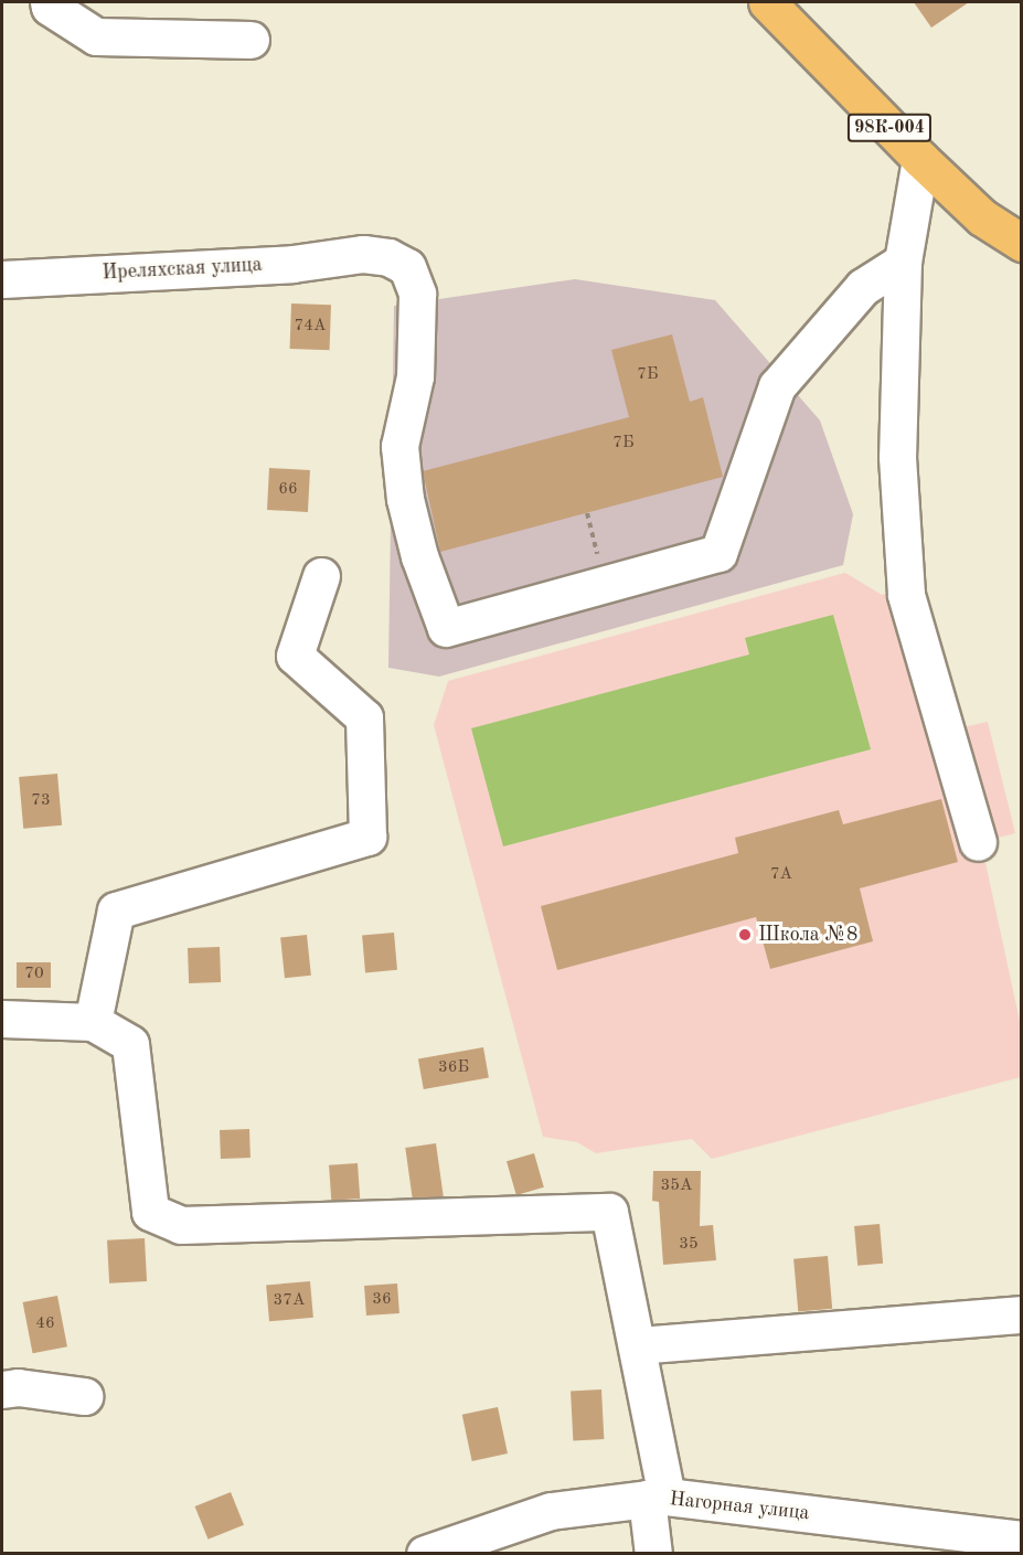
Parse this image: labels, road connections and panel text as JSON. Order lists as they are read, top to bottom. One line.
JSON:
{"streets":{"main road":["98К-004"],"street":["Иреляхская улица","Нагорная улица"]},"places":["Школа №8"],"house_numbers":["74А","7Б","7Б","66","73","7А","70","36Б","35А","35","36","37А","46"]}
